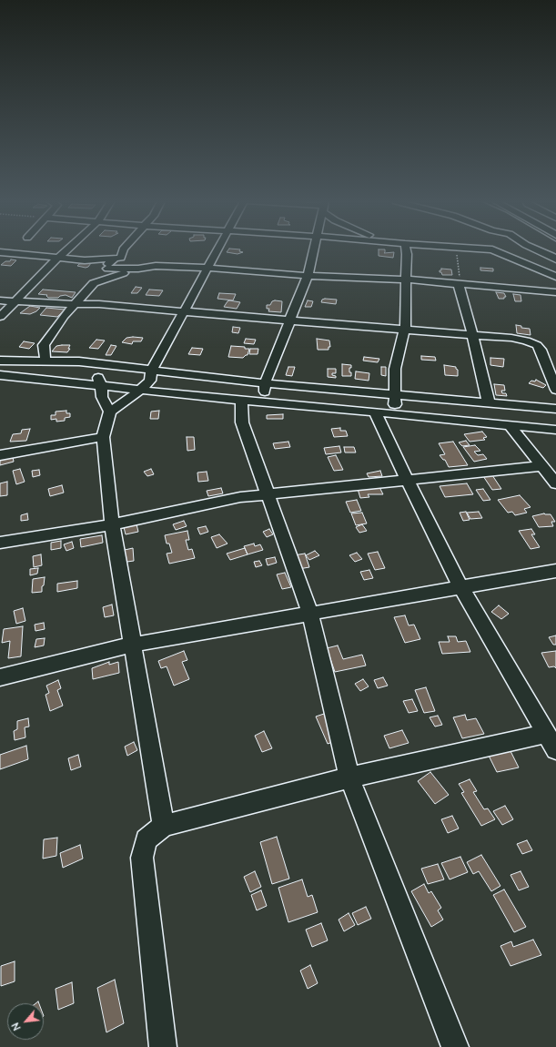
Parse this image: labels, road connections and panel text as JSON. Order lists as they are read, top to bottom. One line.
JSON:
{"north":"bottom left"}
